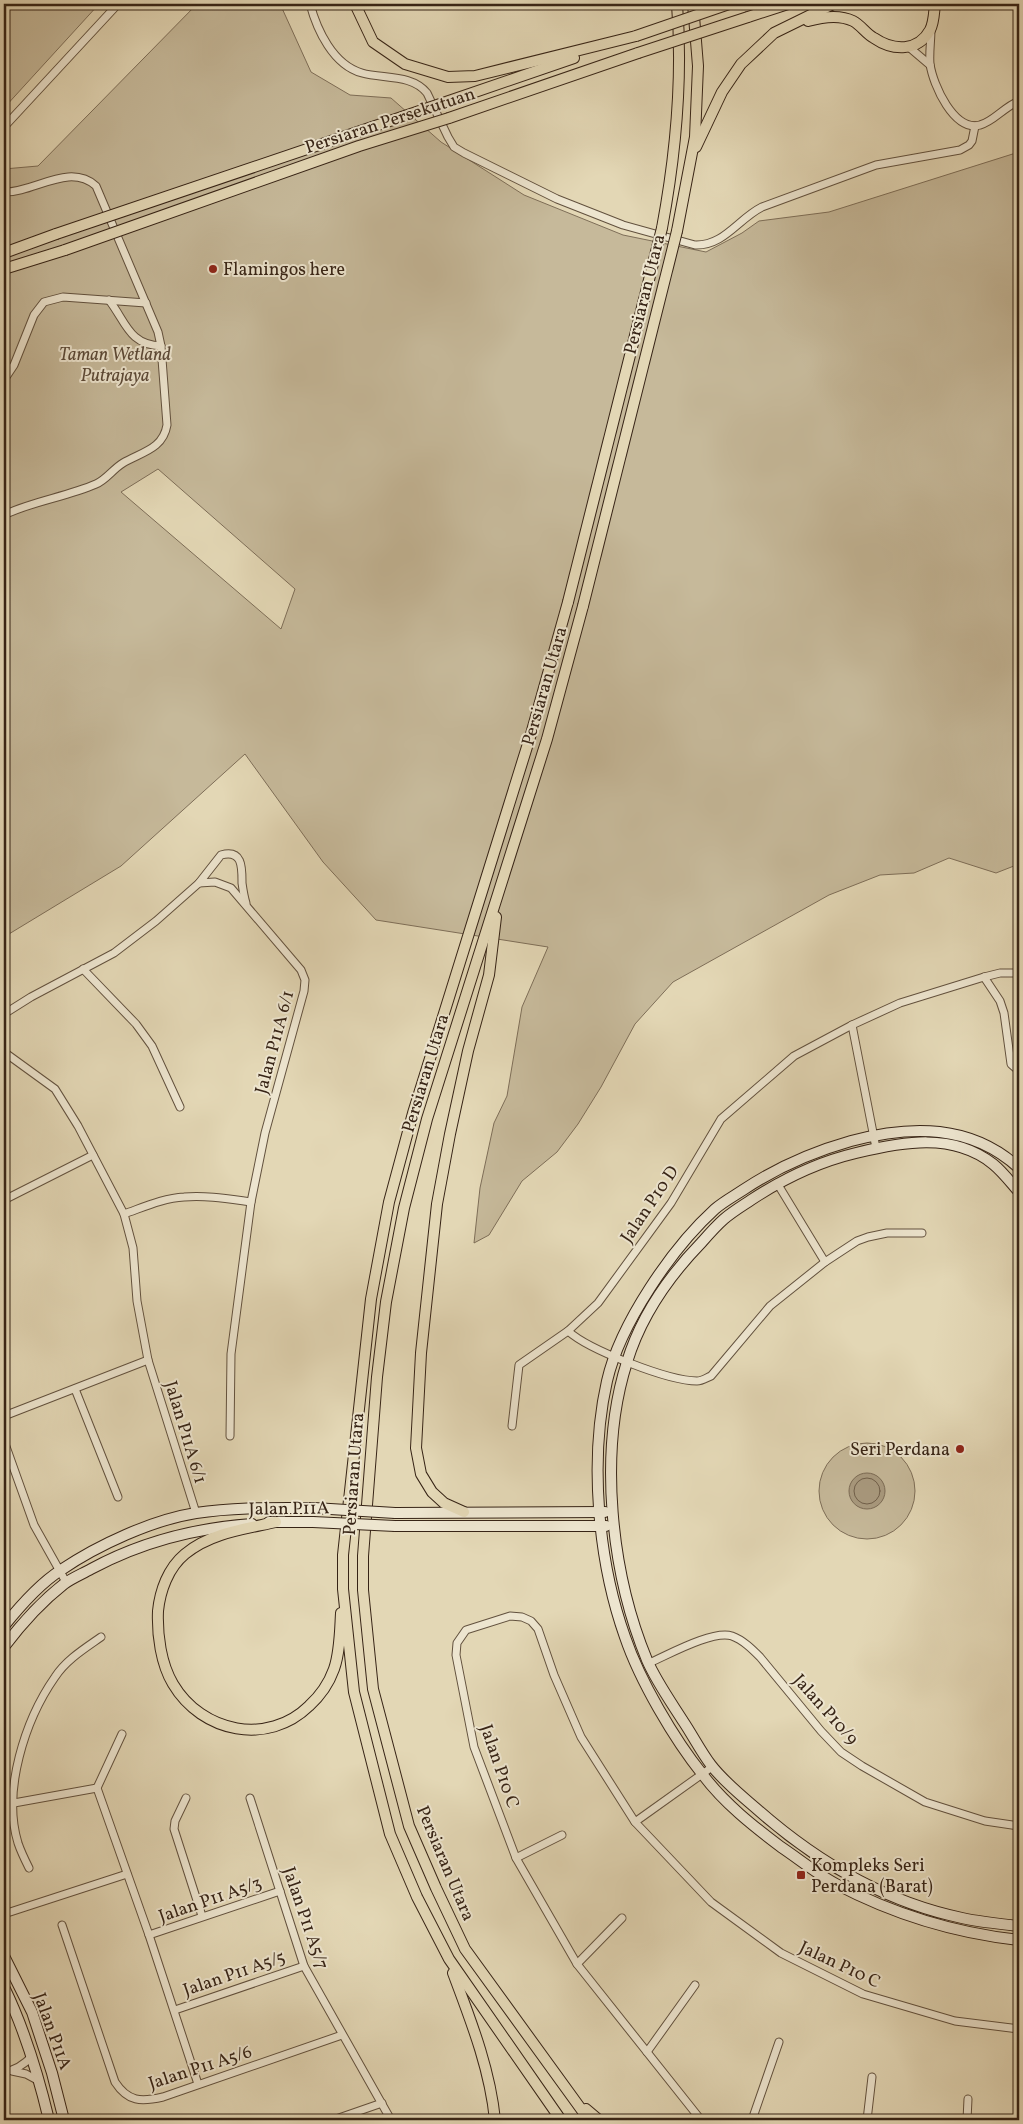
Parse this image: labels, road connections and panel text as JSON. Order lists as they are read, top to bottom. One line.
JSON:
{"streets":{"main road":["Persiaran Persekutuan","Persiaran Utara"],"street":["Jalan P11A 6/1","Jalan P10 D","Jalan P11A","Jalan P10/9","Jalan P10 C","Jalan P11 A5/3","Jalan P11 A5/7","Jalan P11 A5/5","Jalan P11 A5/6"]},"crossings":[["Jalan P11A 6/1","Jalan P11A"],["Jalan P11 A5/3","Jalan P11 A5/7"],["Jalan P11 A5/7","Jalan P11 A5/5"],["Jalan P11 A5/7","Jalan P11 A5/6"]],"parks":["Taman Wetland Putrajaya"],"places":{"other":["Flamingos here","Seri Perdana"],"transit":["Kompleks Seri Perdana (Barat)"]}}
